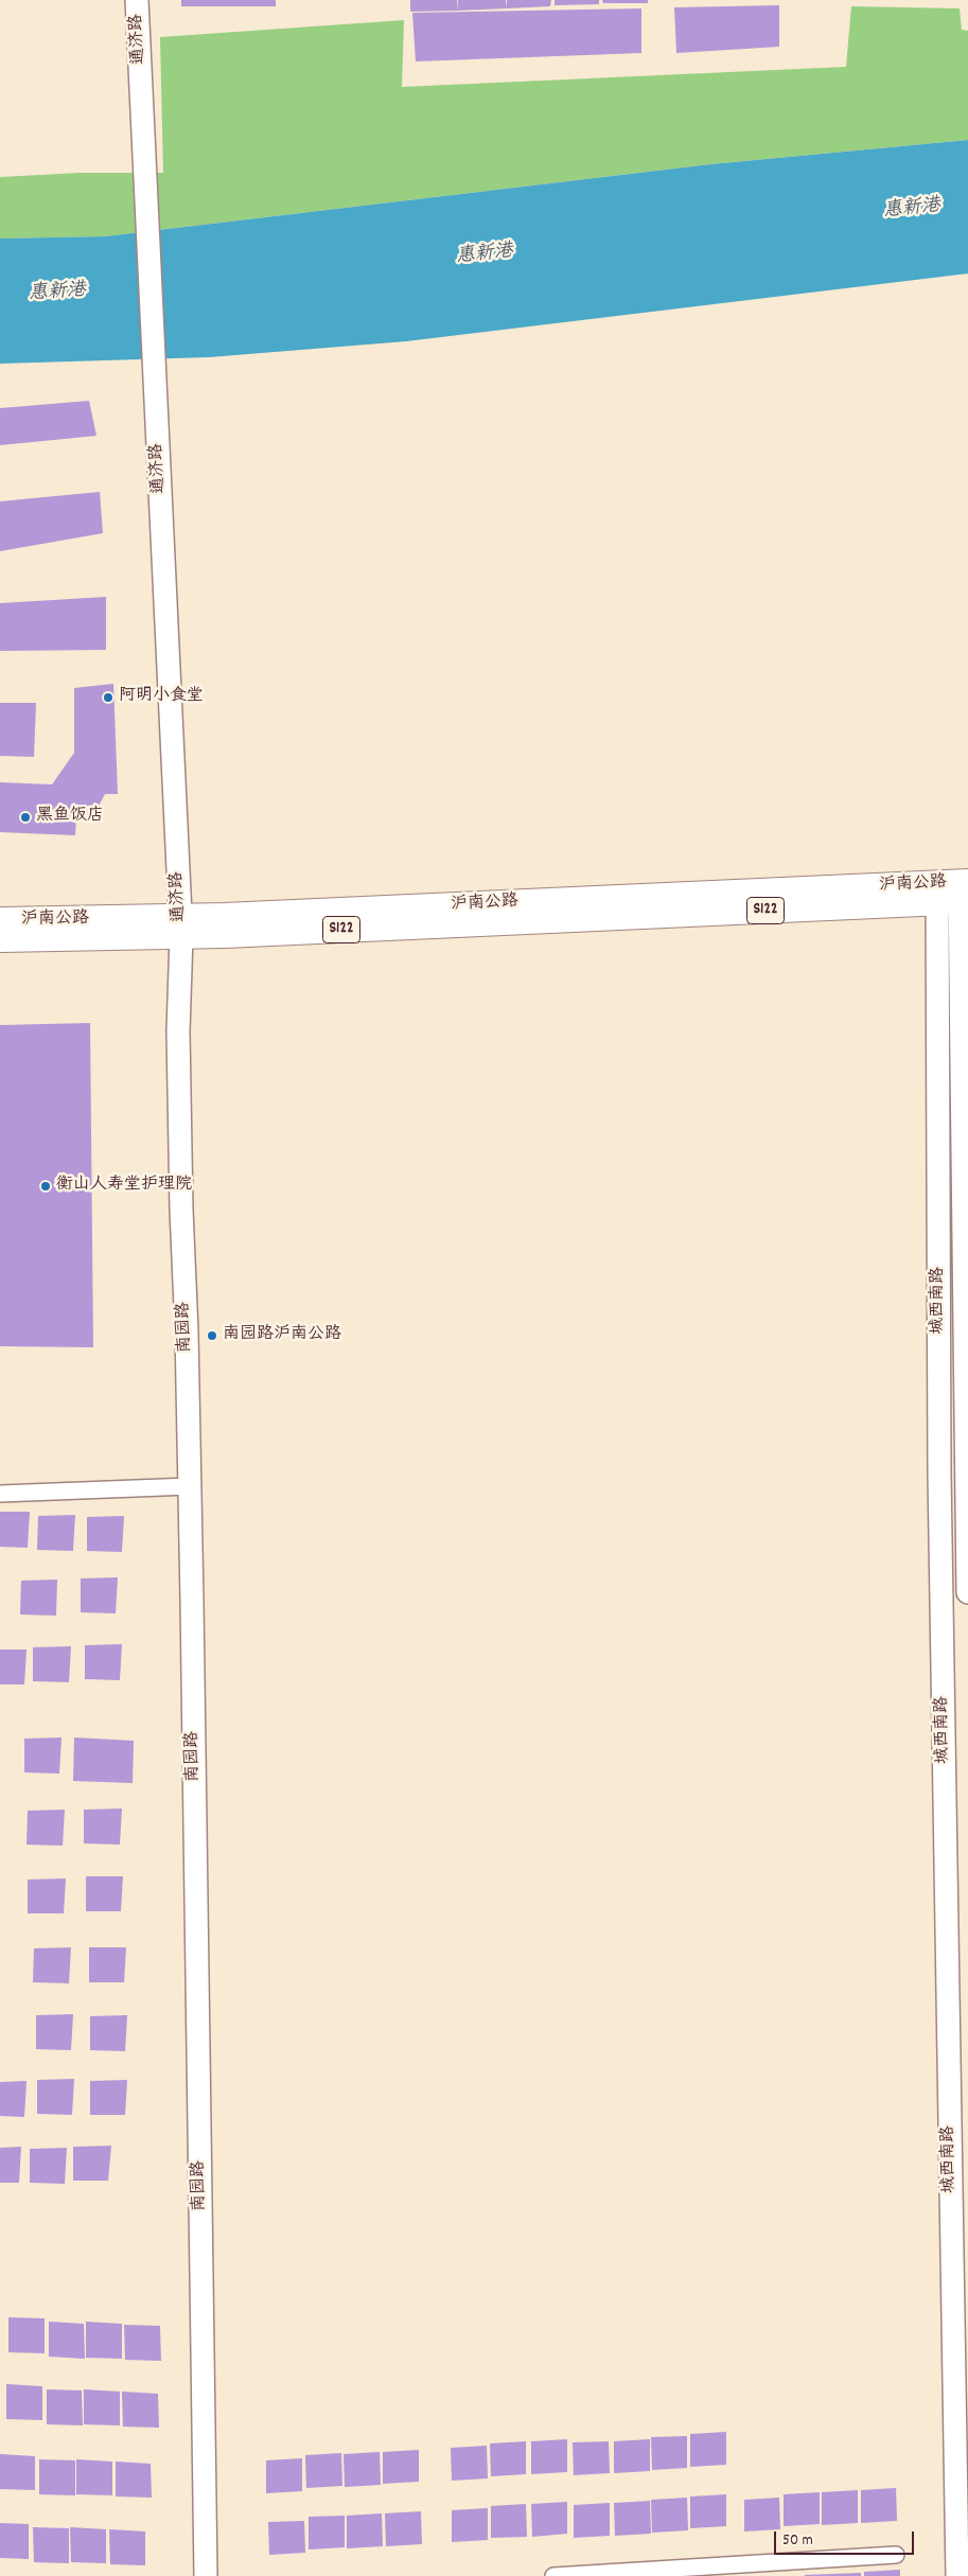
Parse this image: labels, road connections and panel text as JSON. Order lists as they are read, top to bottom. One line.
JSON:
{"streets":{"main road":["沪南公路","S122"],"street":["通济路","城西南路","南园路"]},"crossings":[["通济路","沪南公路"],["通济路","南园路"],["沪南公路","城西南路"],["沪南公路","南园路"]],"water":["惠新港"],"places":["阿明小食堂","黑鱼饭店","衡山人寿堂护理院","南园路沪南公路"],"scale_bar":"50 m"}
